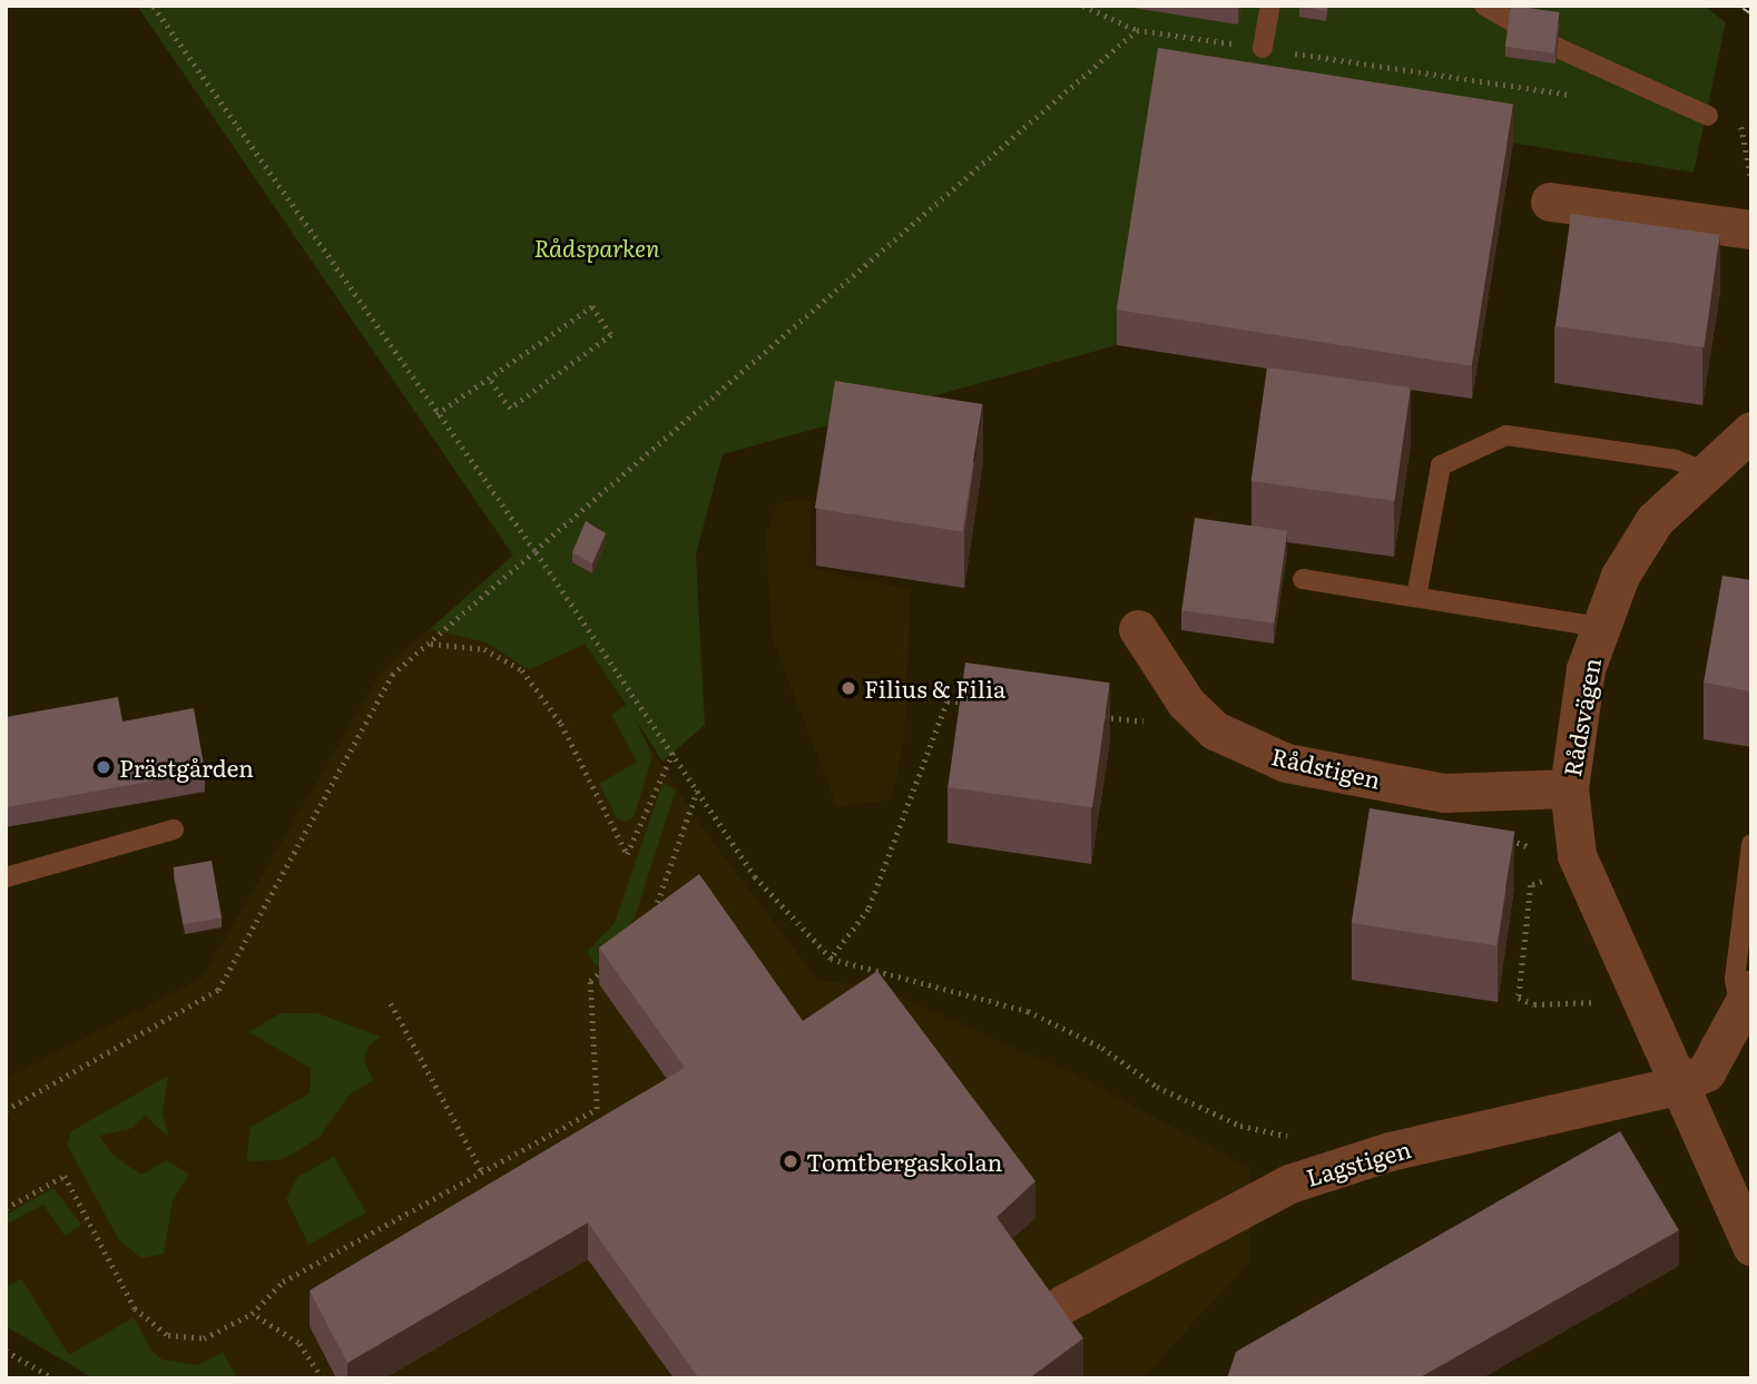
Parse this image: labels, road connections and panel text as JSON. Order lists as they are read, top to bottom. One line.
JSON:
{"streets":{"street":["Rådsvägen","Rådstigen","Lagstigen"]},"crossings":[["Rådsvägen","Rådstigen"],["Rådsvägen","Lagstigen"]],"parks":["Rådsparken"],"places":["Filius & Filia","Prästgården","Tomtbergaskolan"]}
